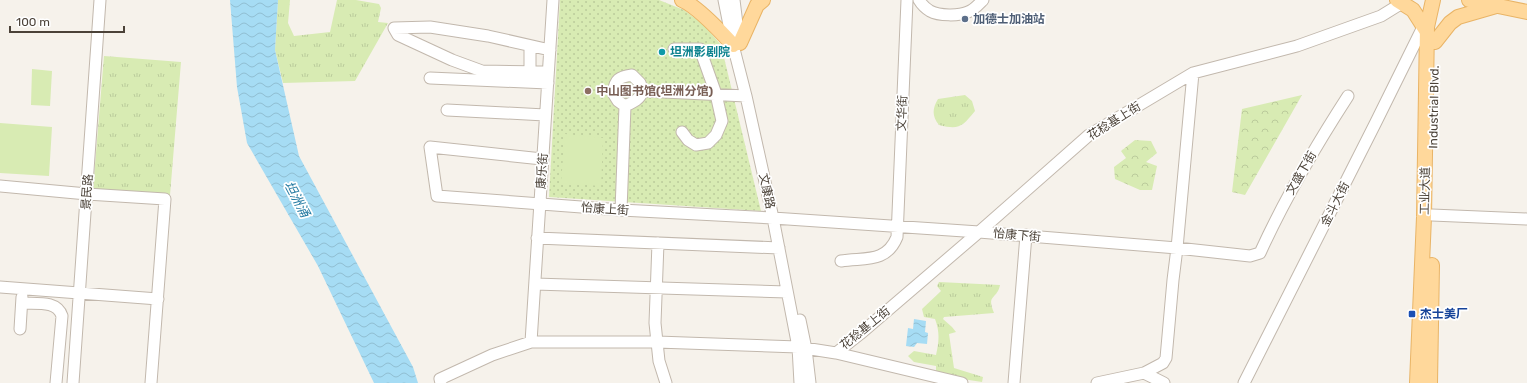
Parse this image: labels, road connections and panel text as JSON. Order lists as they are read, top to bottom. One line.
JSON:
{"streets":{"main road":["Industrial Blvd.","工业大道"],"street":["文华街","花稔基上街","康乐街","文盛下街","文康路","景民路","金斗大街","怡康上街","怡康下街"]},"crossings":[["Industrial Blvd.","工业大道"],["Industrial Blvd.","金斗大街"],["文华街","怡康下街"],["花稔基上街","怡康下街"],["康乐街","怡康上街"],["文盛下街","怡康下街"],["文康路","怡康上街"],["文康路","怡康下街"],["工业大道","金斗大街"],["怡康上街","怡康下街"]],"water":["坦洲涌"],"places":{"other":["加德士加油站","坦洲影剧院","中山图书馆(坦洲分馆)"],"transit":["杰士美厂"]},"scale_bar":"100 m"}
